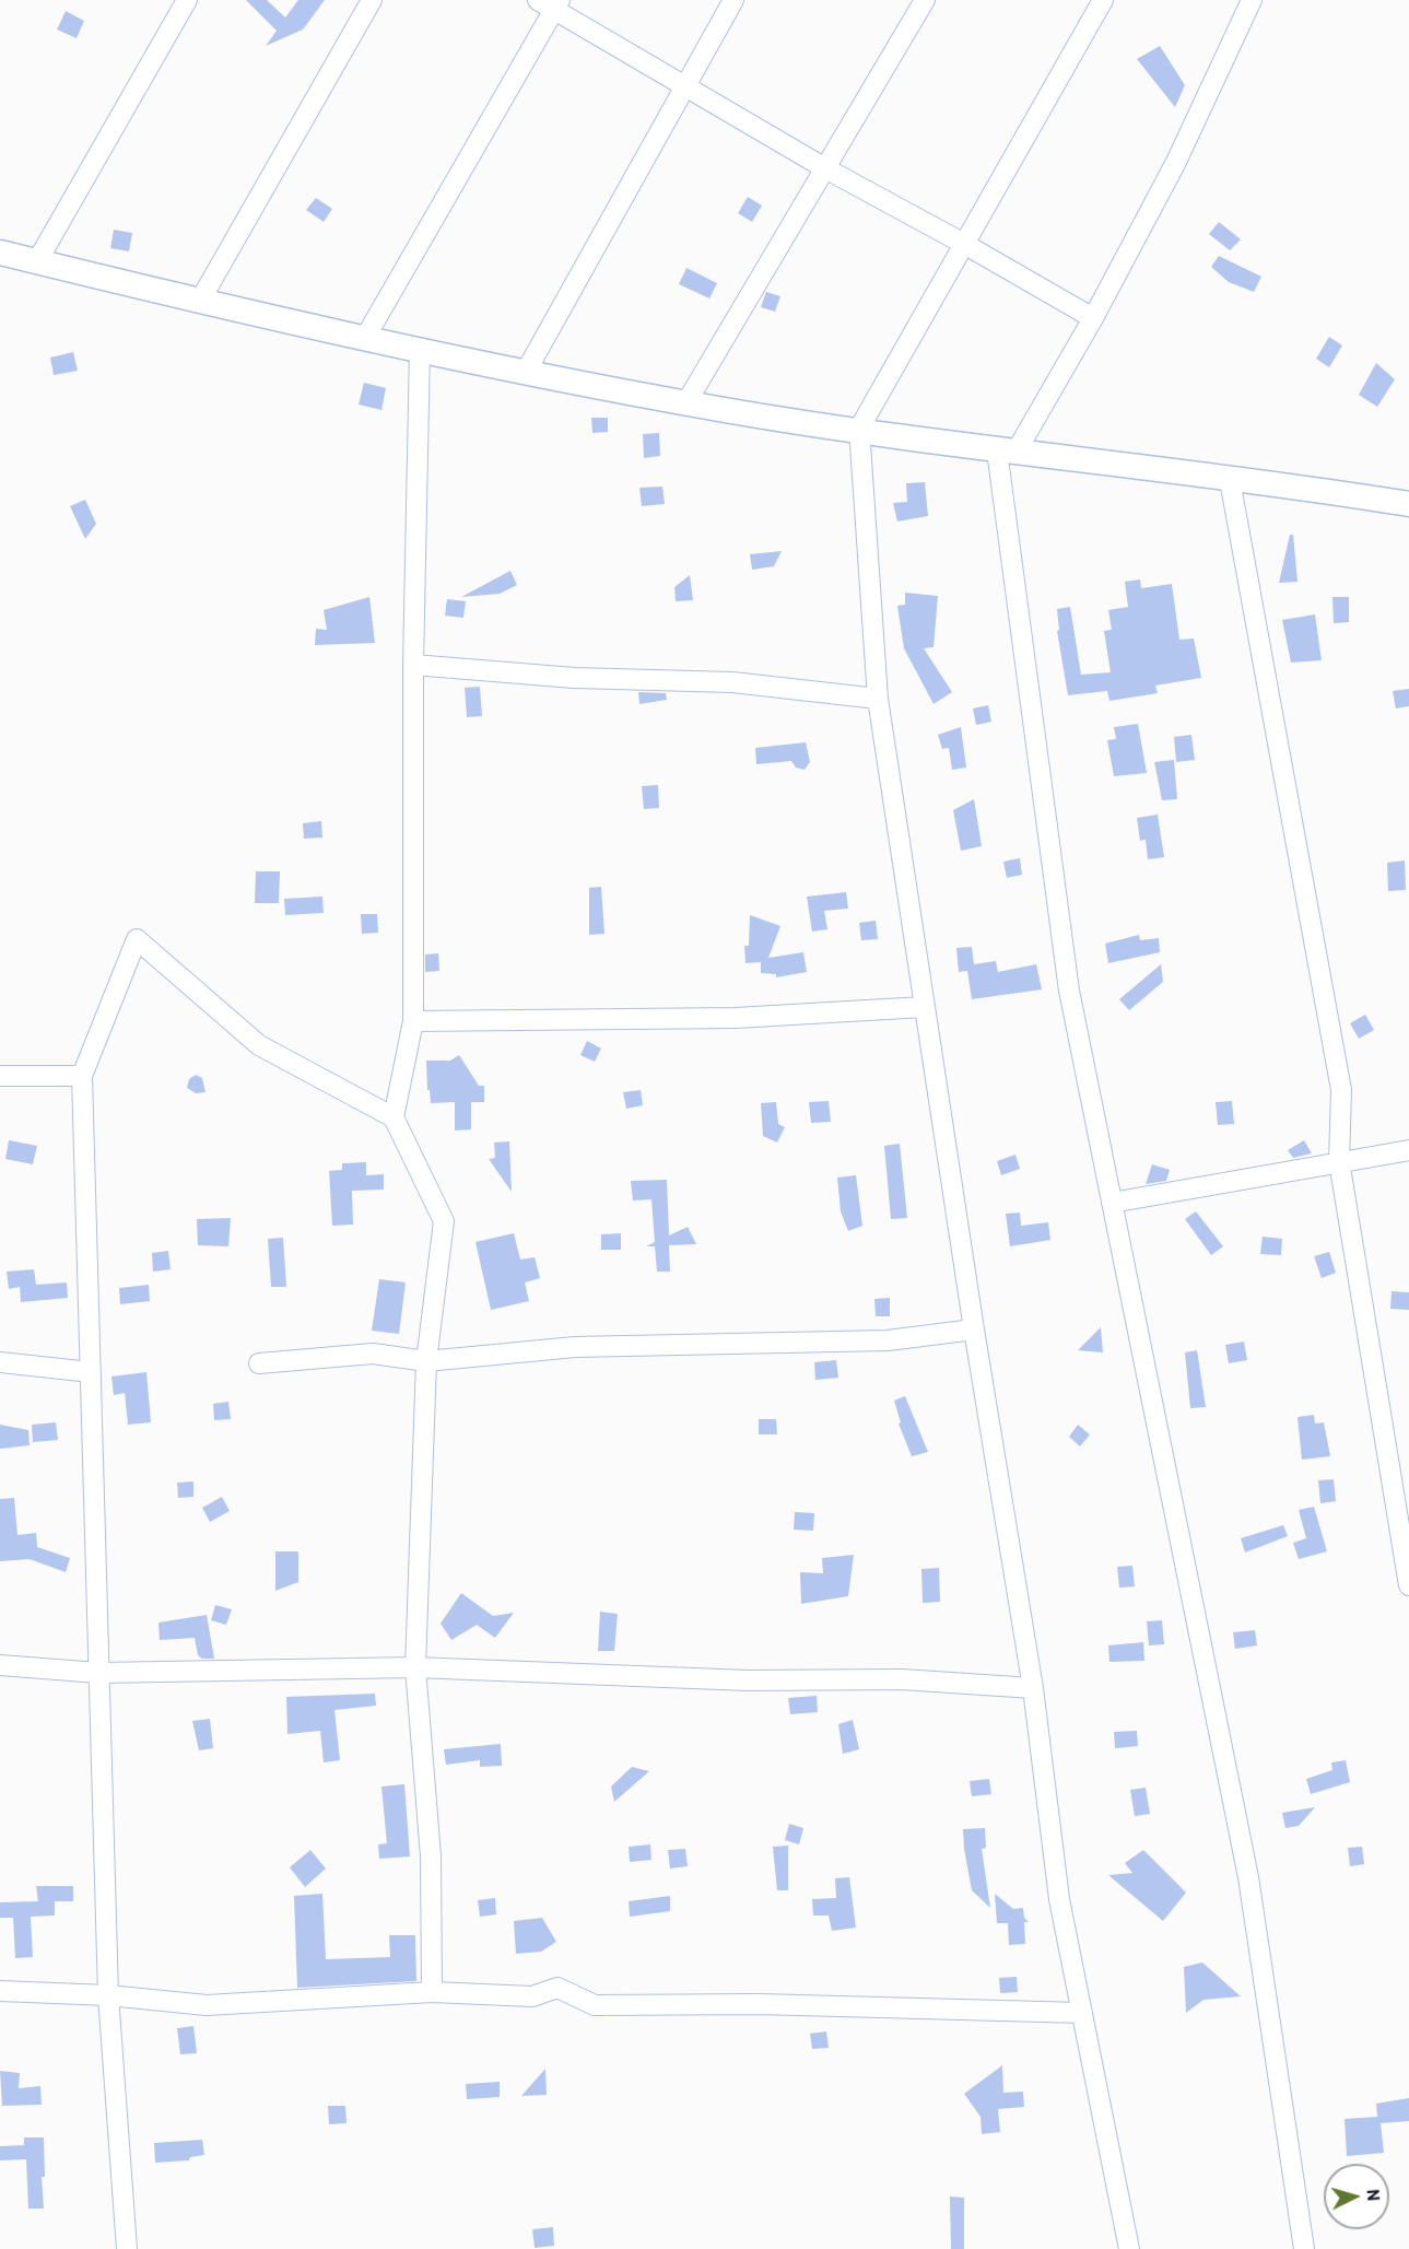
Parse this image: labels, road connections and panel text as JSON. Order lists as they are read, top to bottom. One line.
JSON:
{"north":"right"}
